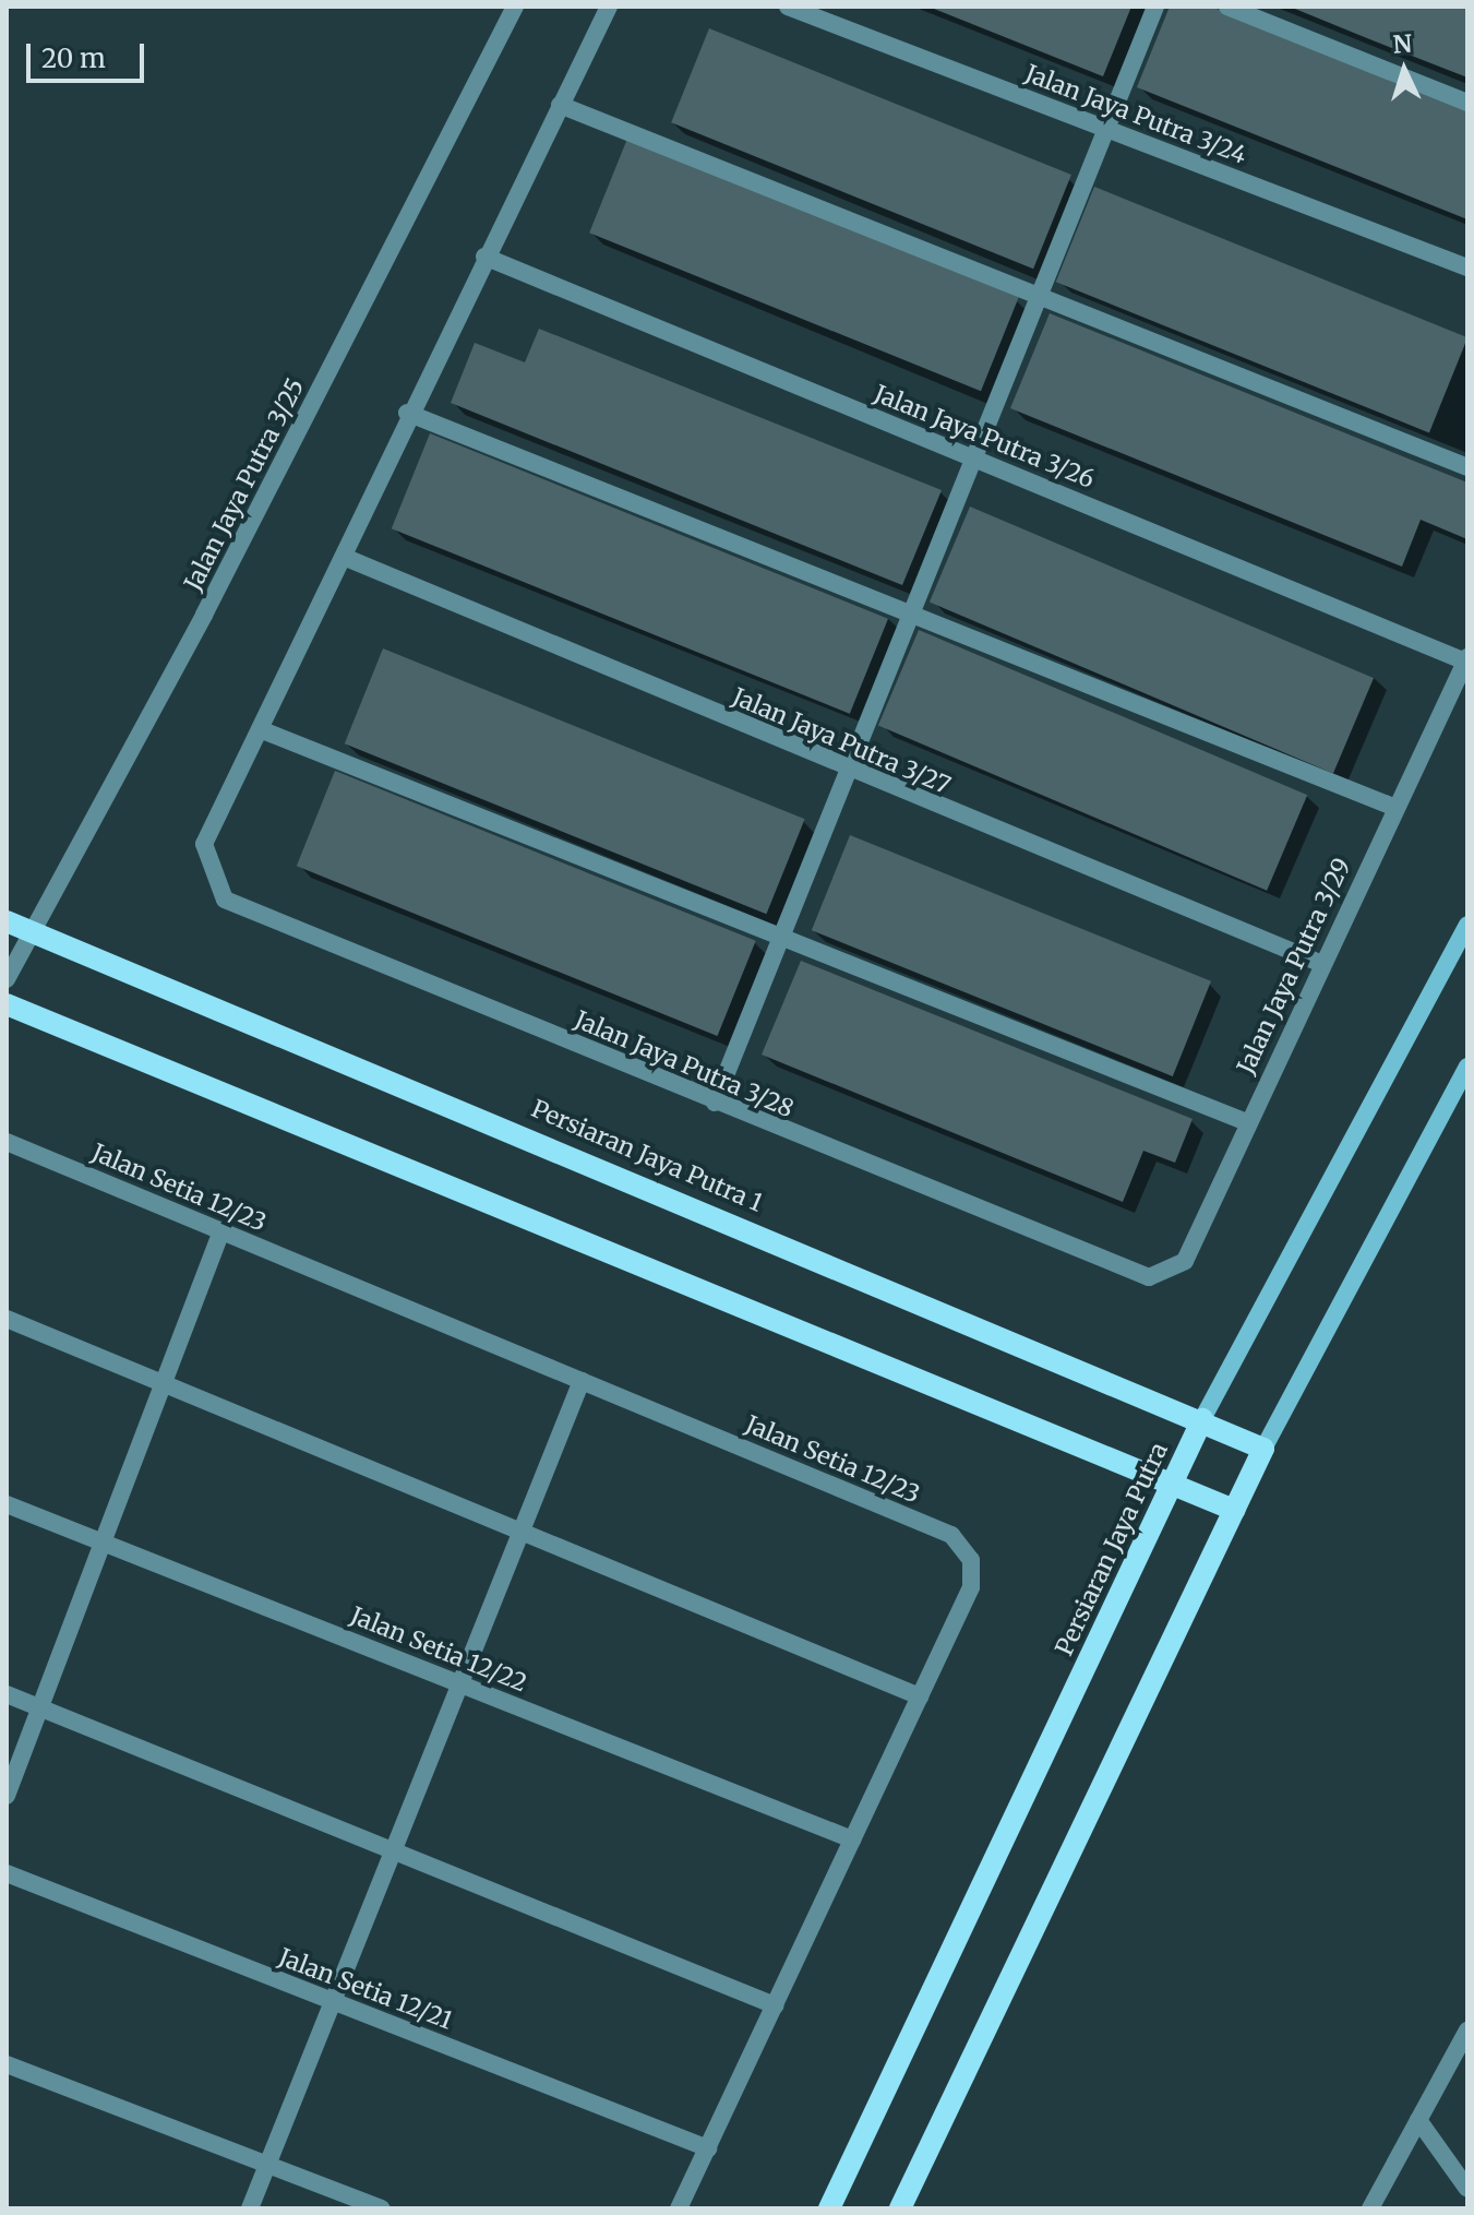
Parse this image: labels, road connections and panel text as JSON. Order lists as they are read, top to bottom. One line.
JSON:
{"streets":{"main road":["Persiaran Jaya Putra 1","Persiaran Jaya Putra"],"street":["Jalan Jaya Putra 3/24","Jalan Jaya Putra 3/26","Jalan Jaya Putra 3/25","Jalan Jaya Putra 3/27","Jalan Jaya Putra 3/29","Jalan Jaya Putra 3/28","Jalan Setia 12/23","Jalan Setia 12/22","Jalan Setia 12/21"]},"crossings":[["Jalan Jaya Putra 3/26","Jalan Jaya Putra 3/29"],["Jalan Jaya Putra 3/25","Persiaran Jaya Putra 1"],["Jalan Jaya Putra 3/27","Jalan Jaya Putra 3/29"],["Jalan Jaya Putra 3/29","Jalan Jaya Putra 3/28"],["Persiaran Jaya Putra 1","Persiaran Jaya Putra"],["Jalan Setia 12/23","Jalan Setia 12/22"],["Jalan Setia 12/23","Jalan Setia 12/21"]],"scale_bar":"20 m","north":"top"}
